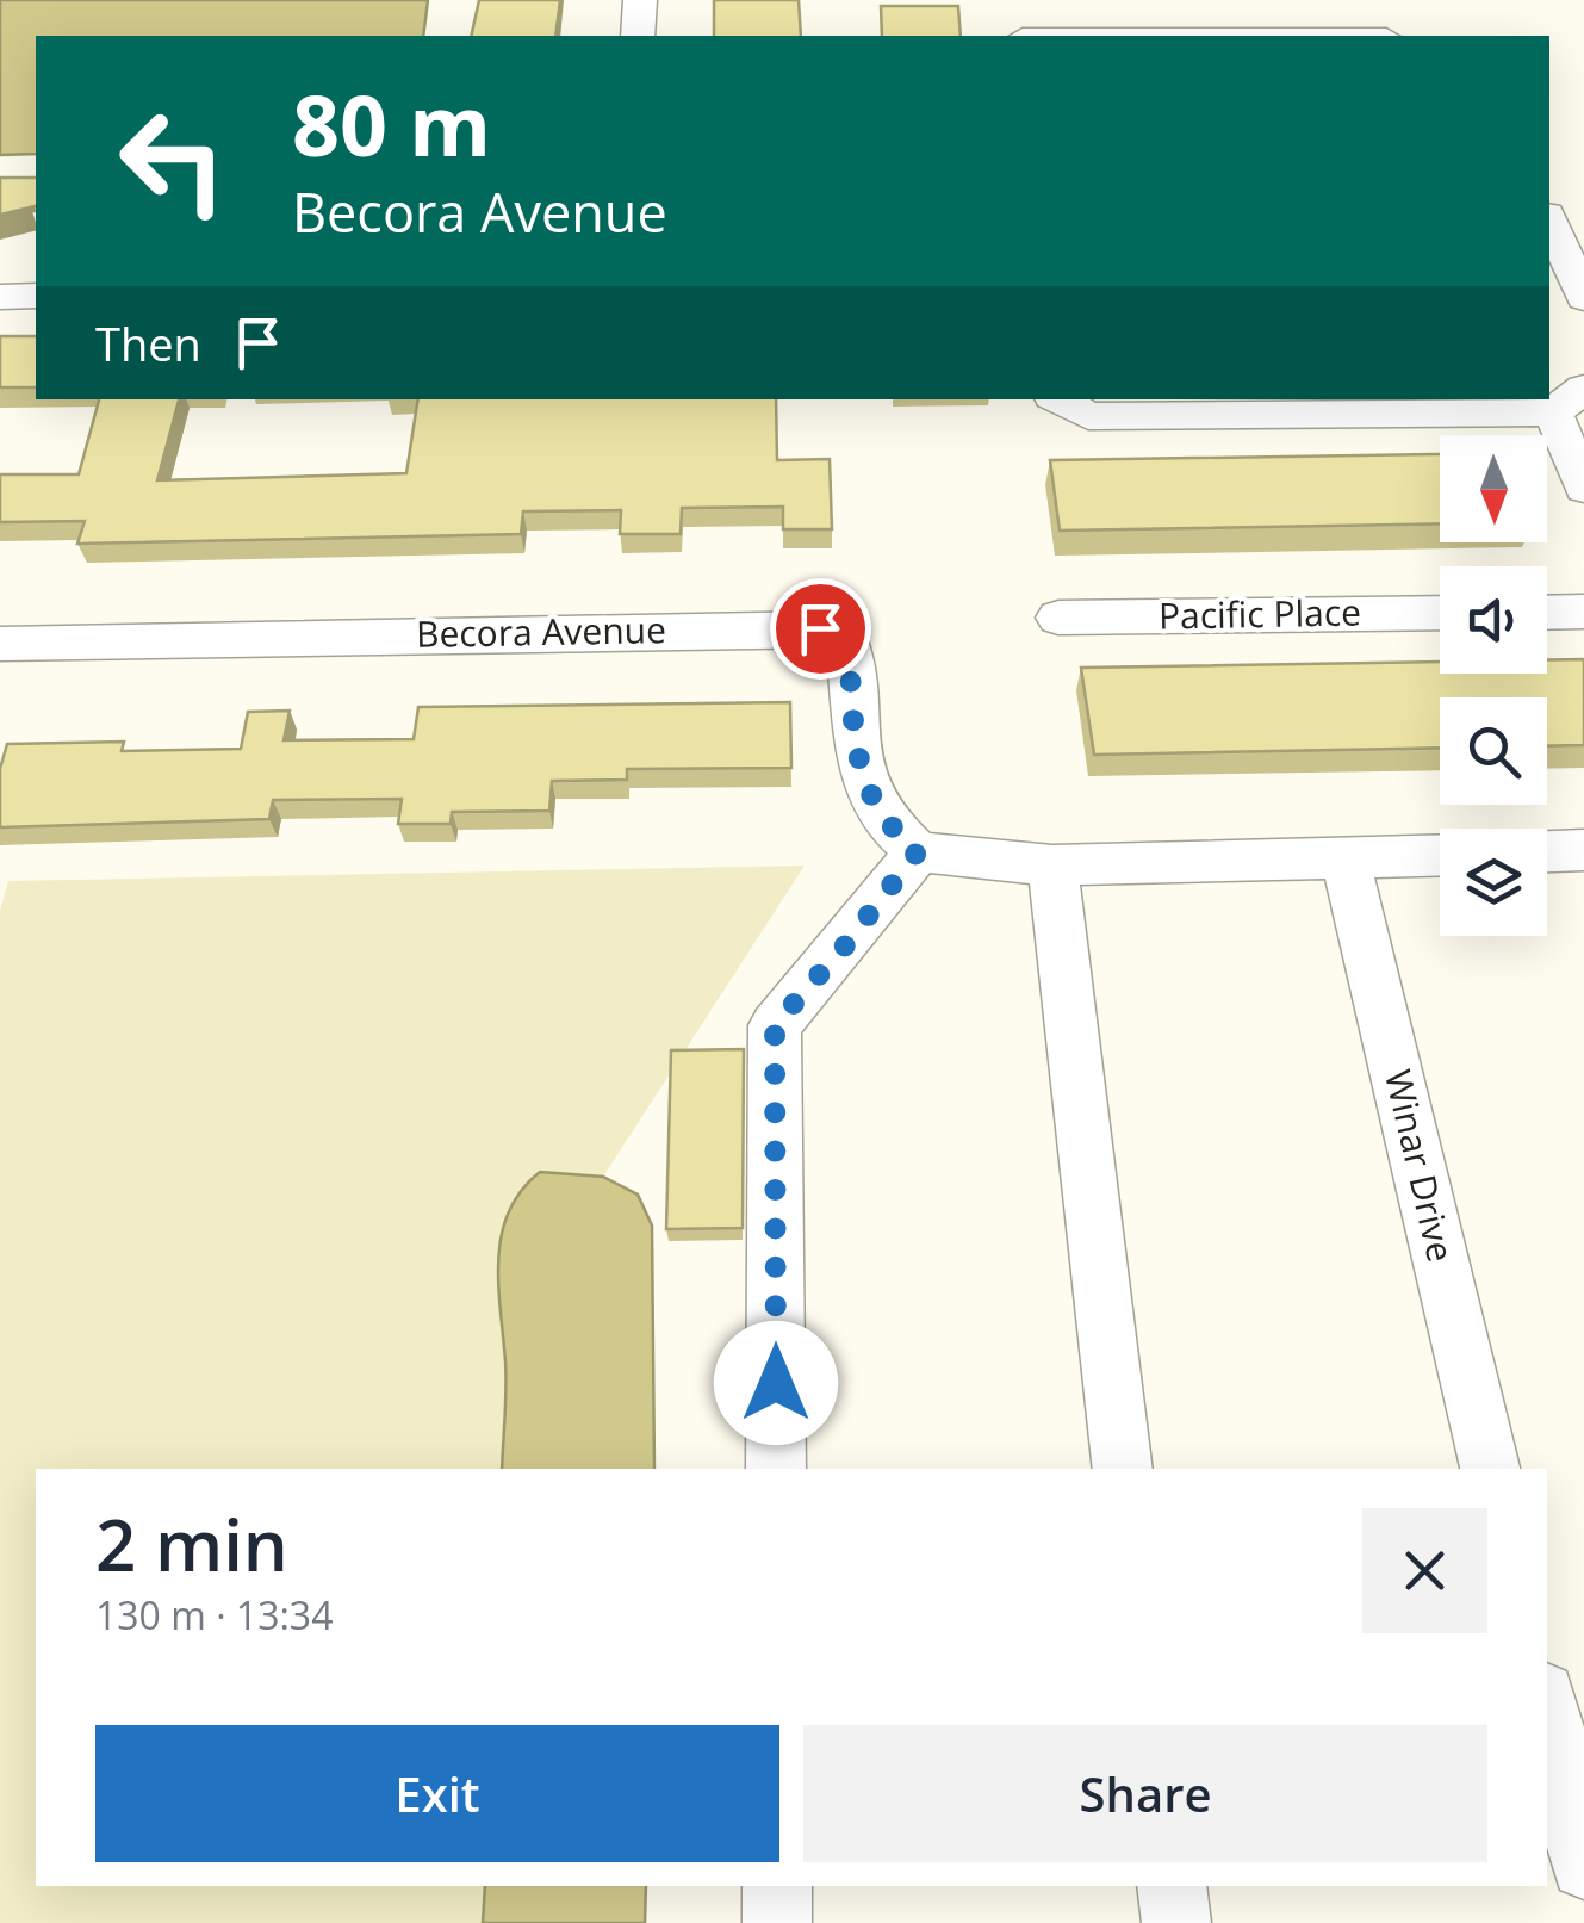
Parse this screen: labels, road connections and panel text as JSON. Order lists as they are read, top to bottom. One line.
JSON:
{"streets":{"street":["Pacific Place","Becora Avenue","Winar Drive"]},"north":"bottom","page":{"turn":["80 m","Becora Avenue"],"then":"Then","heading":["2 min","130 m · 13:34"],"buttons":["Exit","Share"]}}
